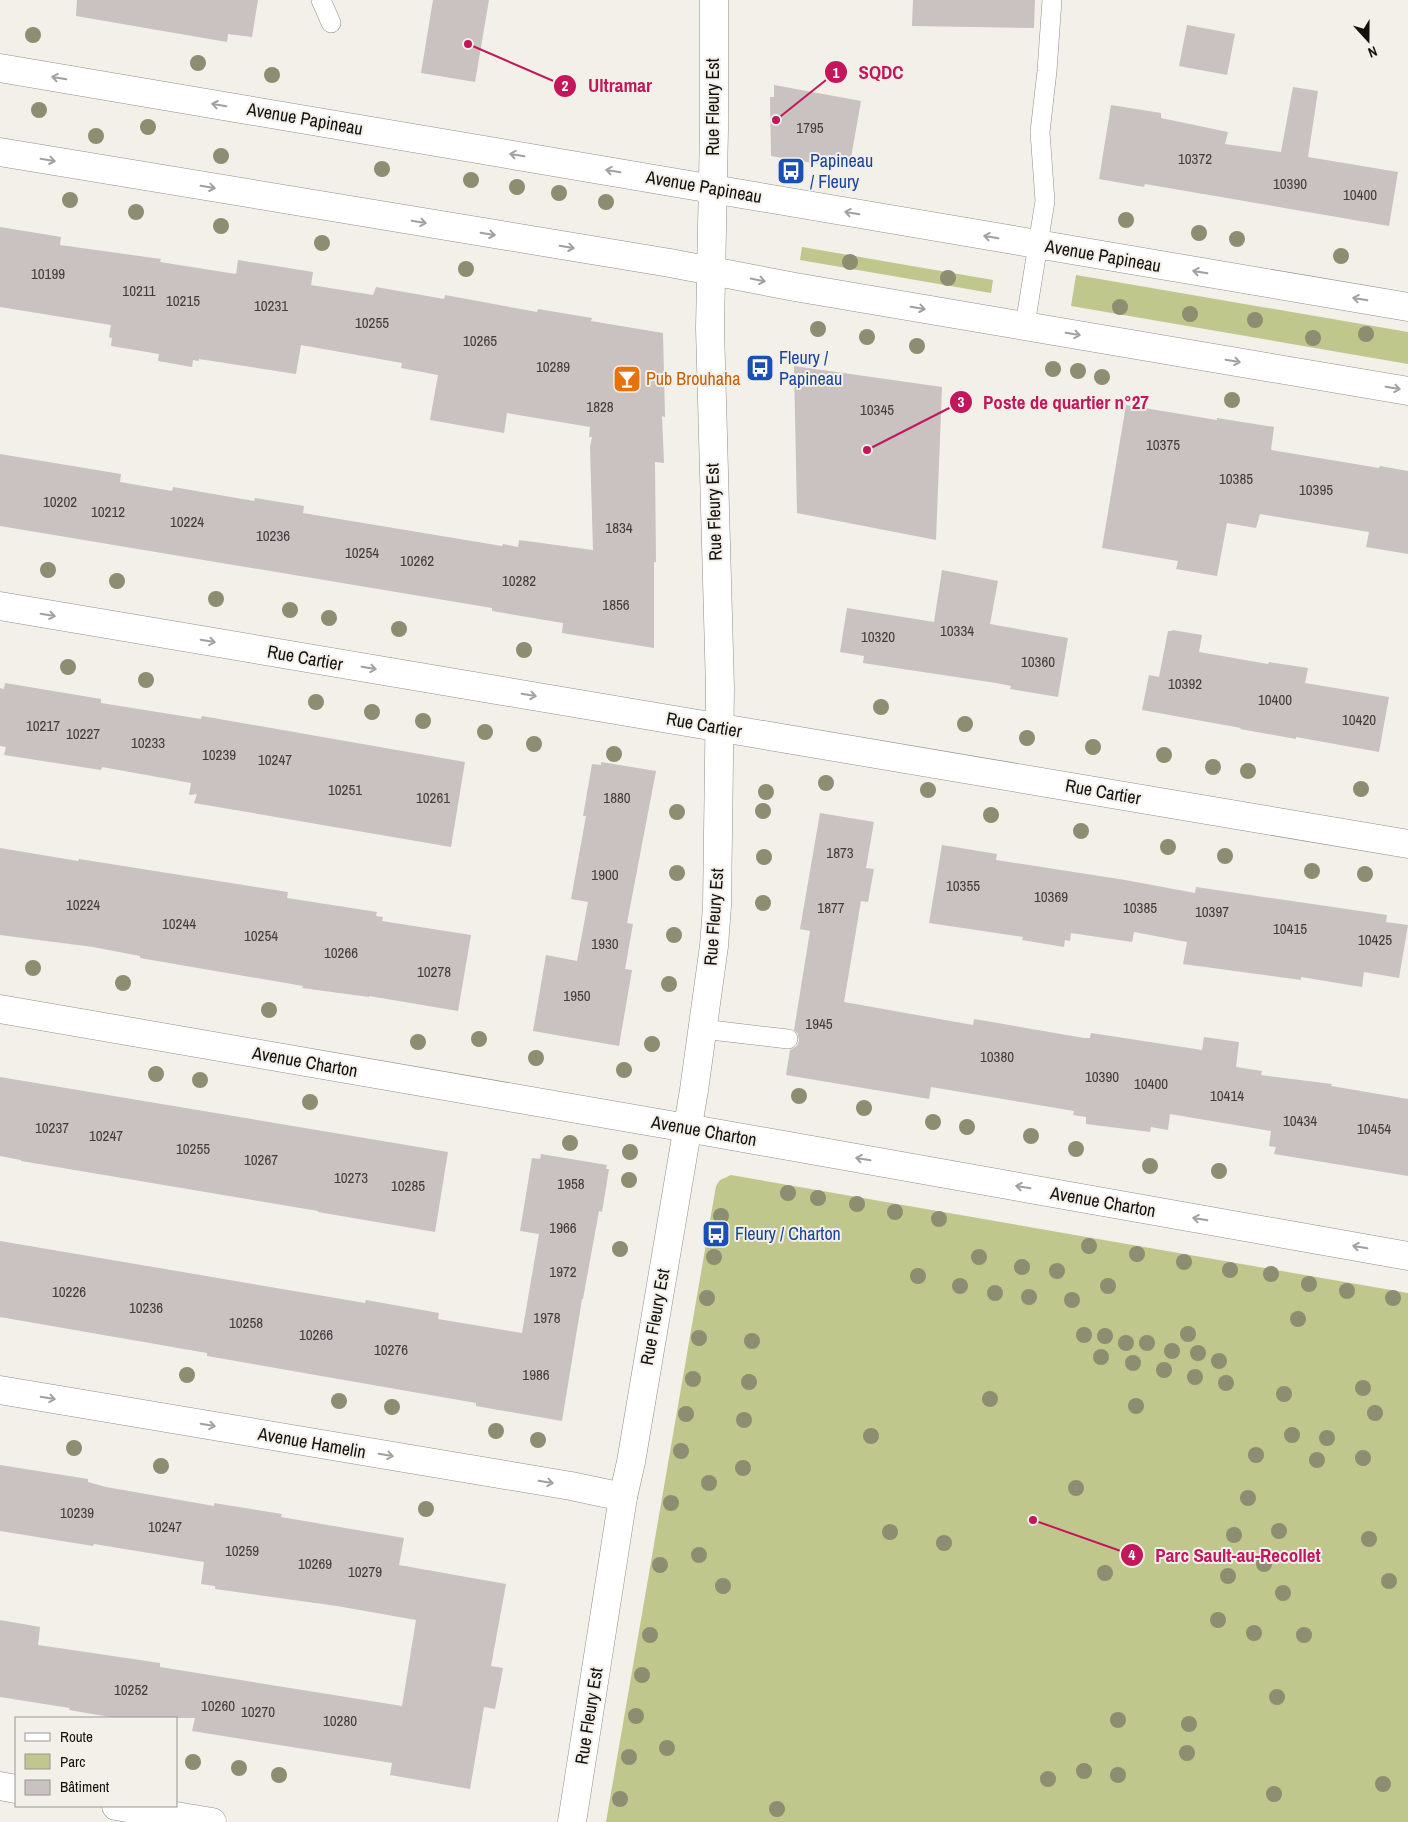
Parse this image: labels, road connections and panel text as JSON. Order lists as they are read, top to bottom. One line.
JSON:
{"streets":{"street":["Rue Fleury Est","Avenue Papineau","Rue Cartier","Avenue Charton","Avenue Hamelin"]},"crossings":[["Rue Fleury Est","Avenue Papineau"],["Rue Fleury Est","Rue Cartier"],["Rue Fleury Est","Avenue Charton"],["Rue Fleury Est","Avenue Hamelin"]],"one_way":["Rue Cartier","Avenue Charton","Avenue Hamelin"],"places":{"other":["Ultramar","SQDC","Poste de quartier n°27","Parc Sault-au-Recollet"],"bus stop":["Papineau / Fleury","Fleury / Papineau","Fleury / Charton"],"bar":["Pub Brouhaha"]},"house_numbers":["1795","10372","10390","10400","10199","10211","10215","10231","10255","10265","10289","1828","10345","10375","10385","10395","10202","10212","10224","1834","10236","10254","10262","10282","1856","10334","10320","10360","10392","10400","10420","10217","10227","10233","10239","10247","10251","10261","1880","1873","1900","10355","10369","10224","1877","10385","10397","10244","10415","10254","10425","1930","10266","10278","1950","1945","10380","10390","10400","10414","10434","10237","10454","10247","10255","10267","10273","1958","10285","1966","1972","10226","10236","1978","10258","10266","10276","1986","10239","10247","10259","10269","10279","10252","10260","10270","10280"],"legend":["Route","Parc","Bâtiment"],"north":"bottom"}
